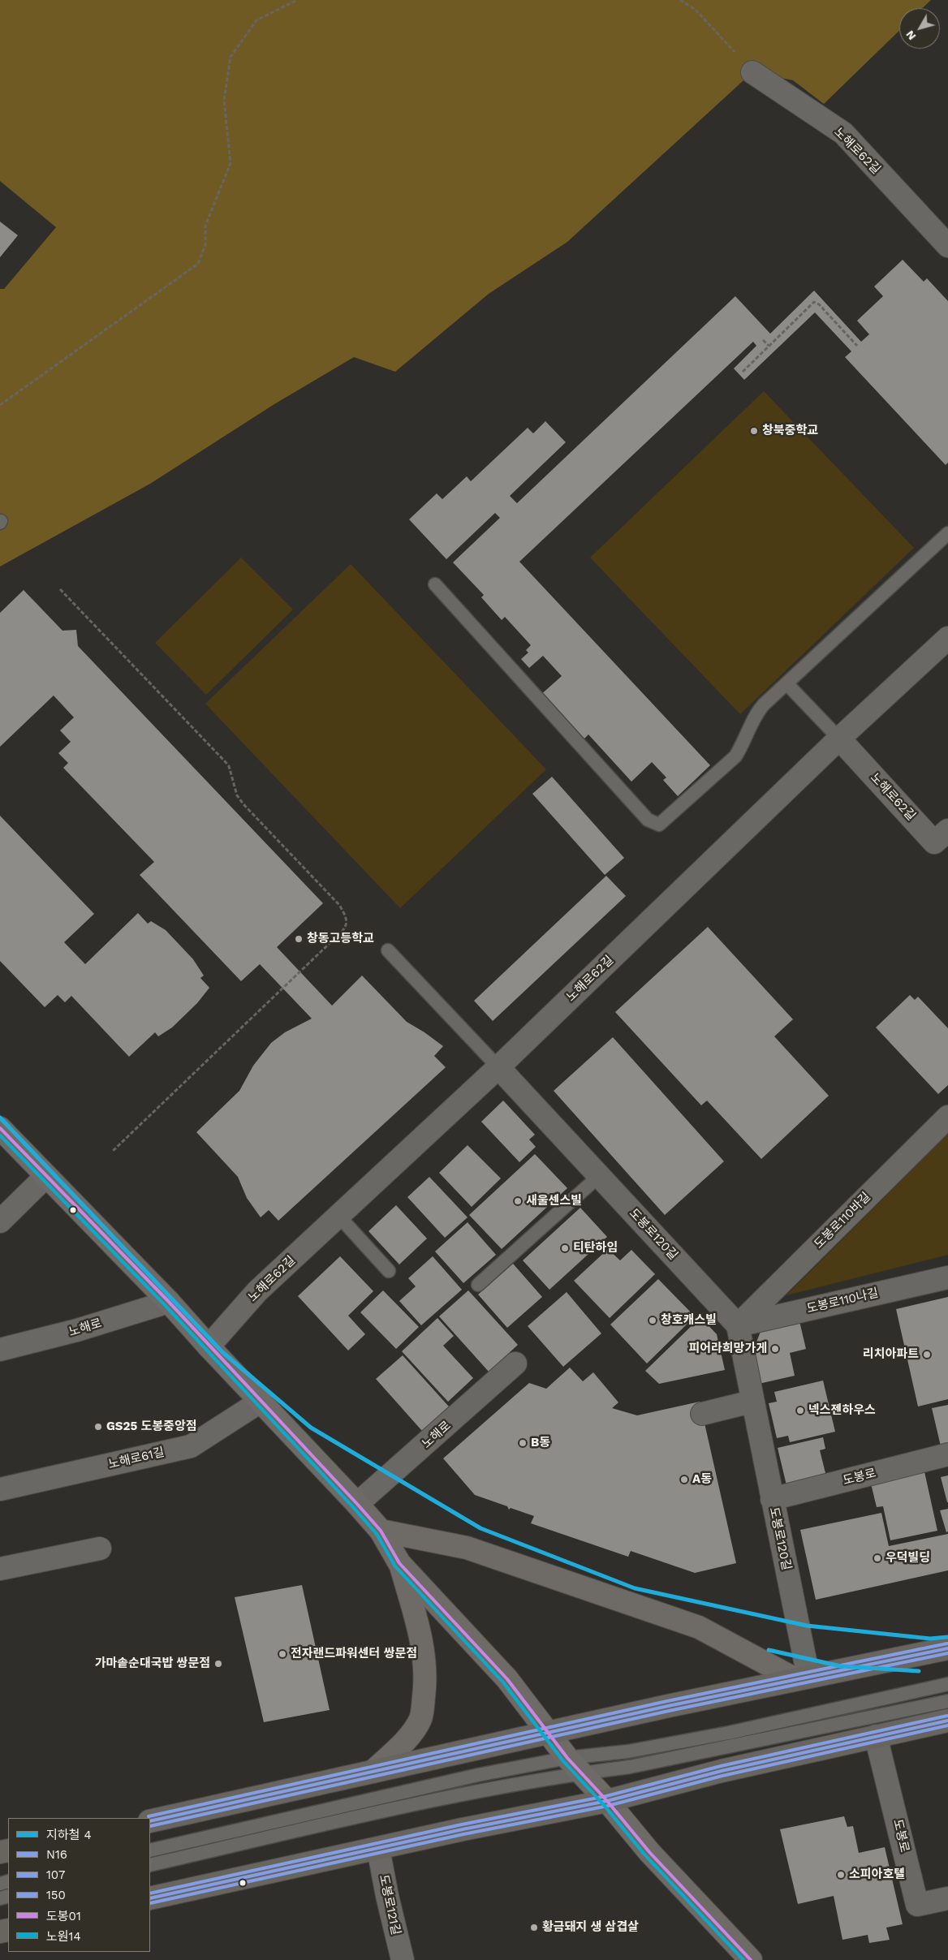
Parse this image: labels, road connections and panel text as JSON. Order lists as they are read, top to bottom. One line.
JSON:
{"streets":{"street":["노해로62길","도봉로110바길","도봉로120길","도봉로110나길","노해로","노해로61길","도봉로","도봉로121길"]},"crossings":[["노해로62길","도봉로120길"],["도봉로110바길","도봉로120길"],["도봉로110바길","도봉로110나길"],["도봉로120길","도봉로110나길"],["도봉로120길","도봉로"]],"places":["창북중학교","창동고등학교","새울센스빌","티탄하임","창호캐스빌","피어라희망가게","리치아파트","넥스젠하우스","GS25 도봉중앙점","B동","A동","우덕빌딩","전자랜드파워센터 쌍문점","가마솥순대국밥 쌍문점","소피아호텔","황금돼지 생 삼겹살"],"lines":["metro line 4","transit line 도봉01","transit line 노원14","transit line 150","transit line N16","transit line 107"],"legend":["지하철 4","N16","107","150","도봉01","노원14"],"north":"bottom left"}
